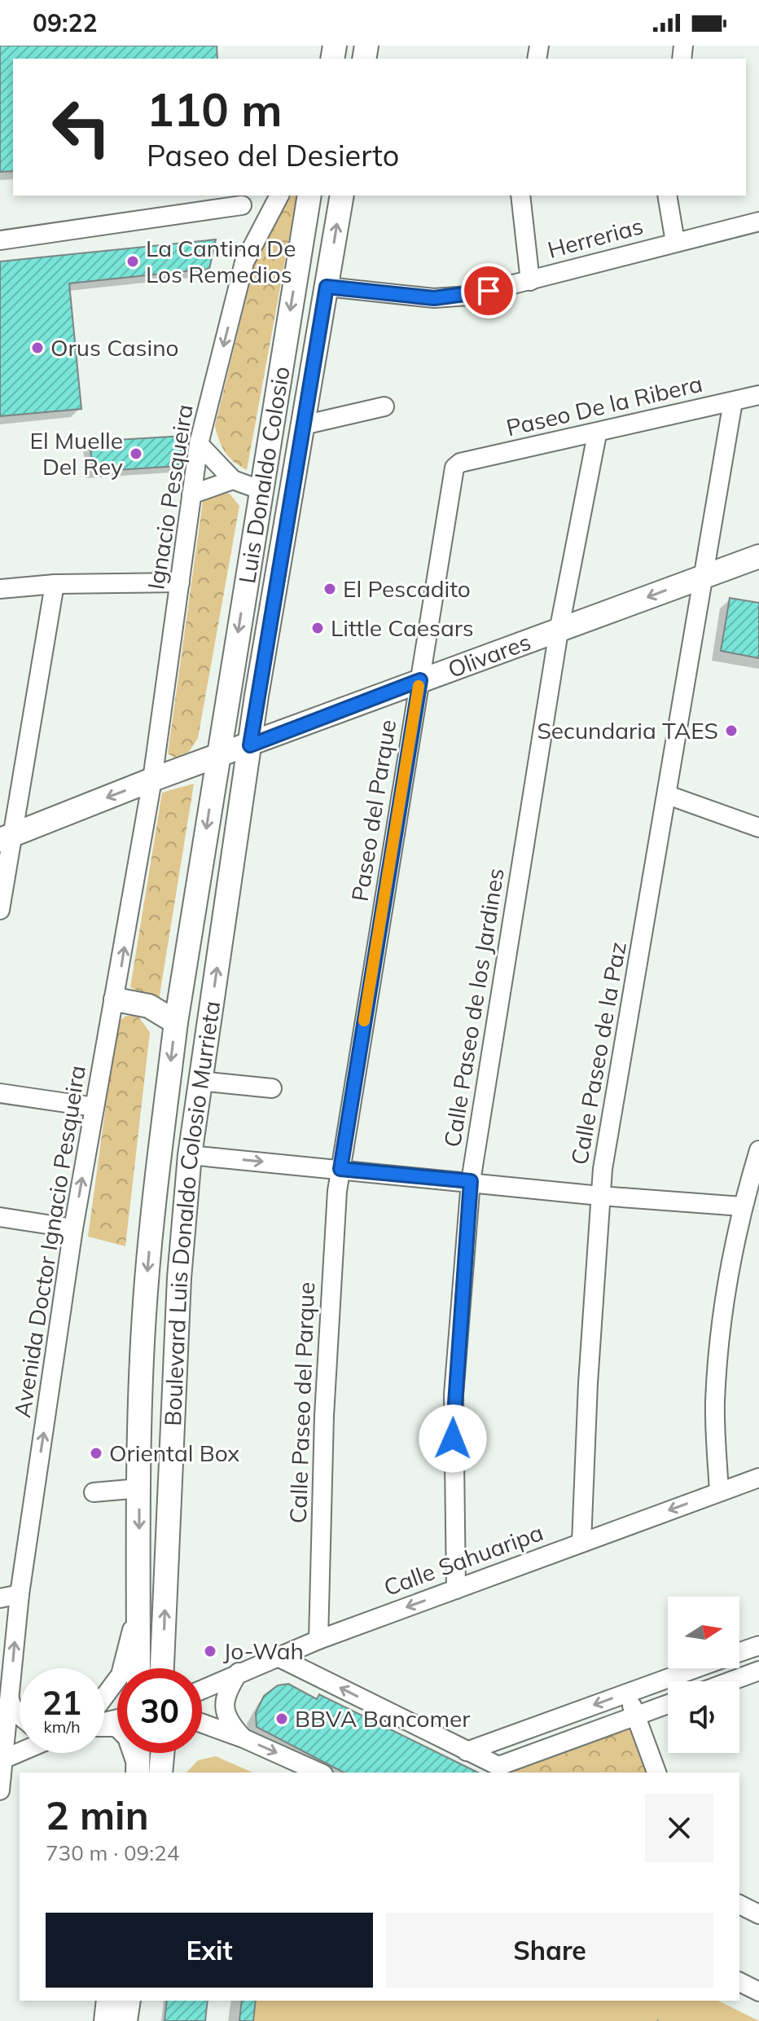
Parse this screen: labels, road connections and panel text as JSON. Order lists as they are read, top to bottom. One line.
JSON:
{"streets":{"main road":["Luis Donaldo Colosio","Olivares","Boulevard Luis Donaldo Colosio Murrieta"],"street":["Herrerias","Paseo De la Ribera","Ignacio Pesqueira","Paseo del Parque","Calle Paseo de los Jardines","Calle Paseo de la Paz","Avenida Doctor Ignacio Pesqueira","Calle Paseo del Parque","Calle Sahuaripa"]},"crossings":[["Herrerias","Luis Donaldo Colosio"],["Paseo De la Ribera","Paseo del Parque"],["Paseo De la Ribera","Calle Paseo de los Jardines"],["Paseo De la Ribera","Calle Paseo de la Paz"],["Luis Donaldo Colosio","Olivares"],["Luis Donaldo Colosio","Boulevard Luis Donaldo Colosio Murrieta"],["Ignacio Pesqueira","Olivares"],["Ignacio Pesqueira","Avenida Doctor Ignacio Pesqueira"],["Olivares","Paseo del Parque"],["Olivares","Calle Paseo de los Jardines"],["Olivares","Calle Paseo de la Paz"],["Olivares","Boulevard Luis Donaldo Colosio Murrieta"],["Olivares","Avenida Doctor Ignacio Pesqueira"],["Paseo del Parque","Calle Paseo del Parque"],["Calle Paseo de los Jardines","Calle Sahuaripa"],["Calle Paseo de la Paz","Calle Sahuaripa"],["Calle Paseo del Parque","Calle Sahuaripa"]],"one_way":["Ignacio Pesqueira","Olivares"],"places":["La Cantina De Los Remedios","Orus Casino","El Muelle Del Rey","El Pescadito","Little Caesars","Secundaria TAES","Oriental Box","Jo-Wah","BBVA Bancomer"],"north":"right","page":{"status":"09:22","turn":["110 m","Paseo del Desierto"],"speed":"21 km/h","limit":"30","heading":["2 min","730 m · 09:24"],"buttons":["Exit","Share"]}}
